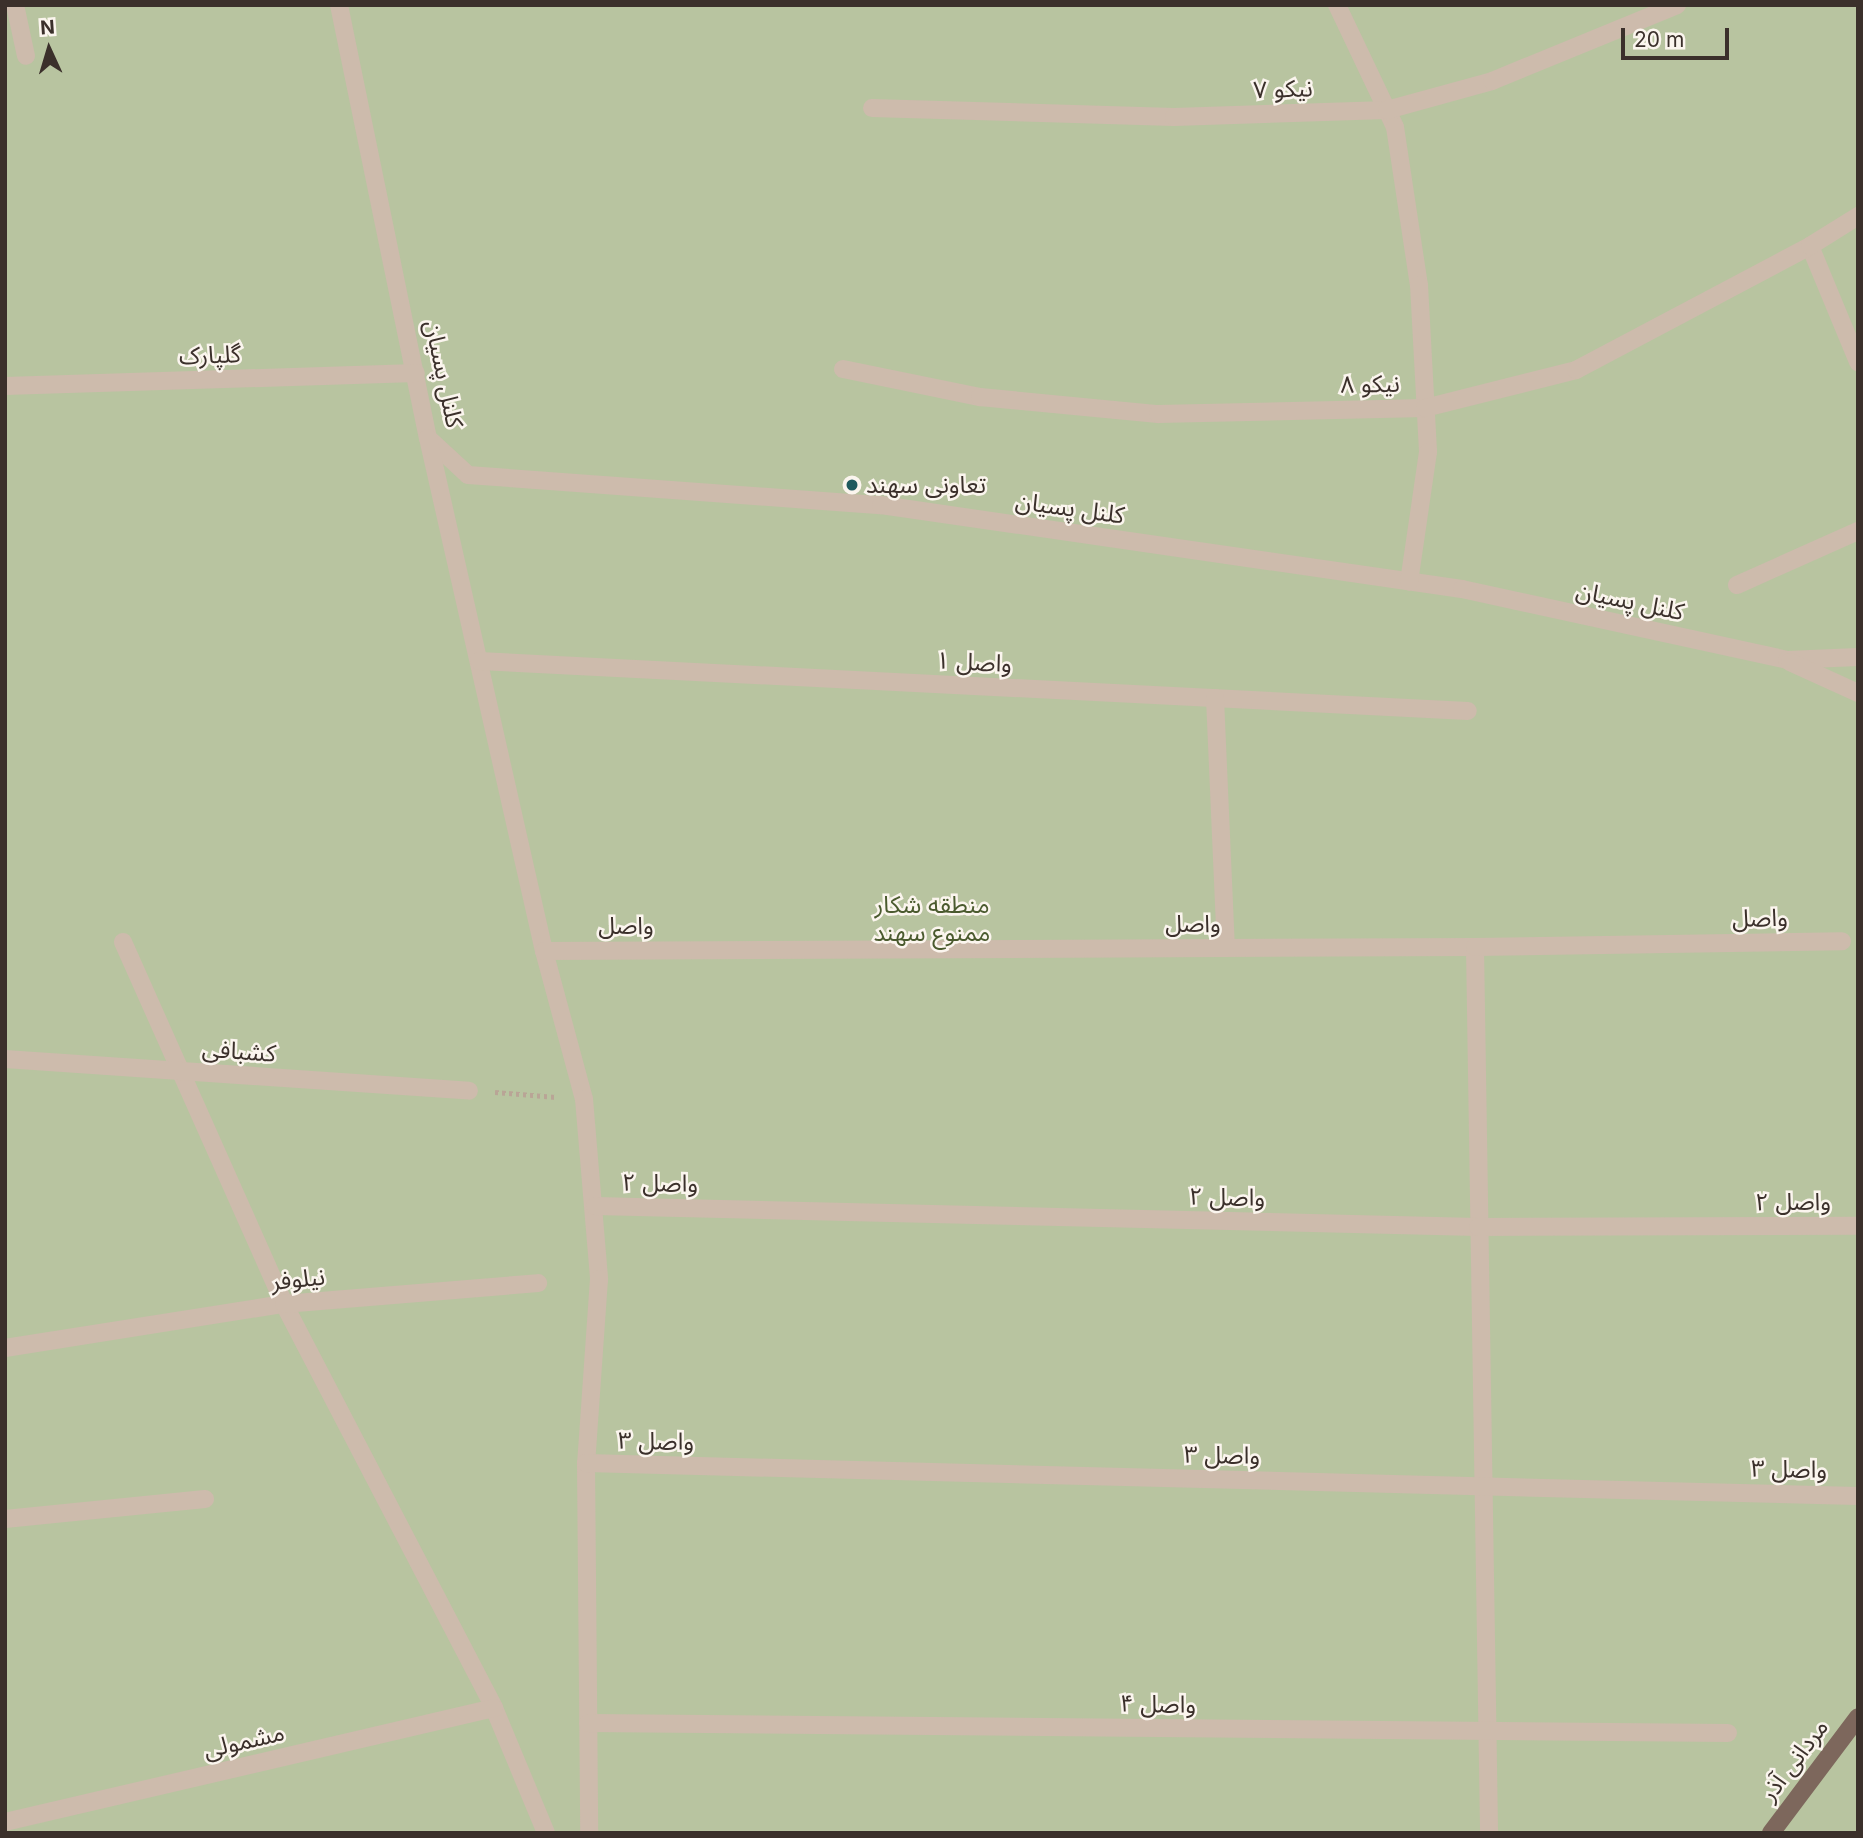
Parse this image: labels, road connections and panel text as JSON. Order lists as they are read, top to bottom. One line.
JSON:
{"streets":{"main road":["مردانی آذر"],"street":["نیکو ۷","گلپارک","کلنل پسیان","نیکو ۸","واصل ۱","واصل","کشبافی","واصل ۲","نیلوفر","واصل ۳","واصل ۴","مشمولی"]},"crossings":[["گلپارک","کلنل پسیان"]],"parks":["منطقه شکار ممنوع سهند"],"places":["تعاونی سهند"],"scale_bar":"20 m","north":"top"}
